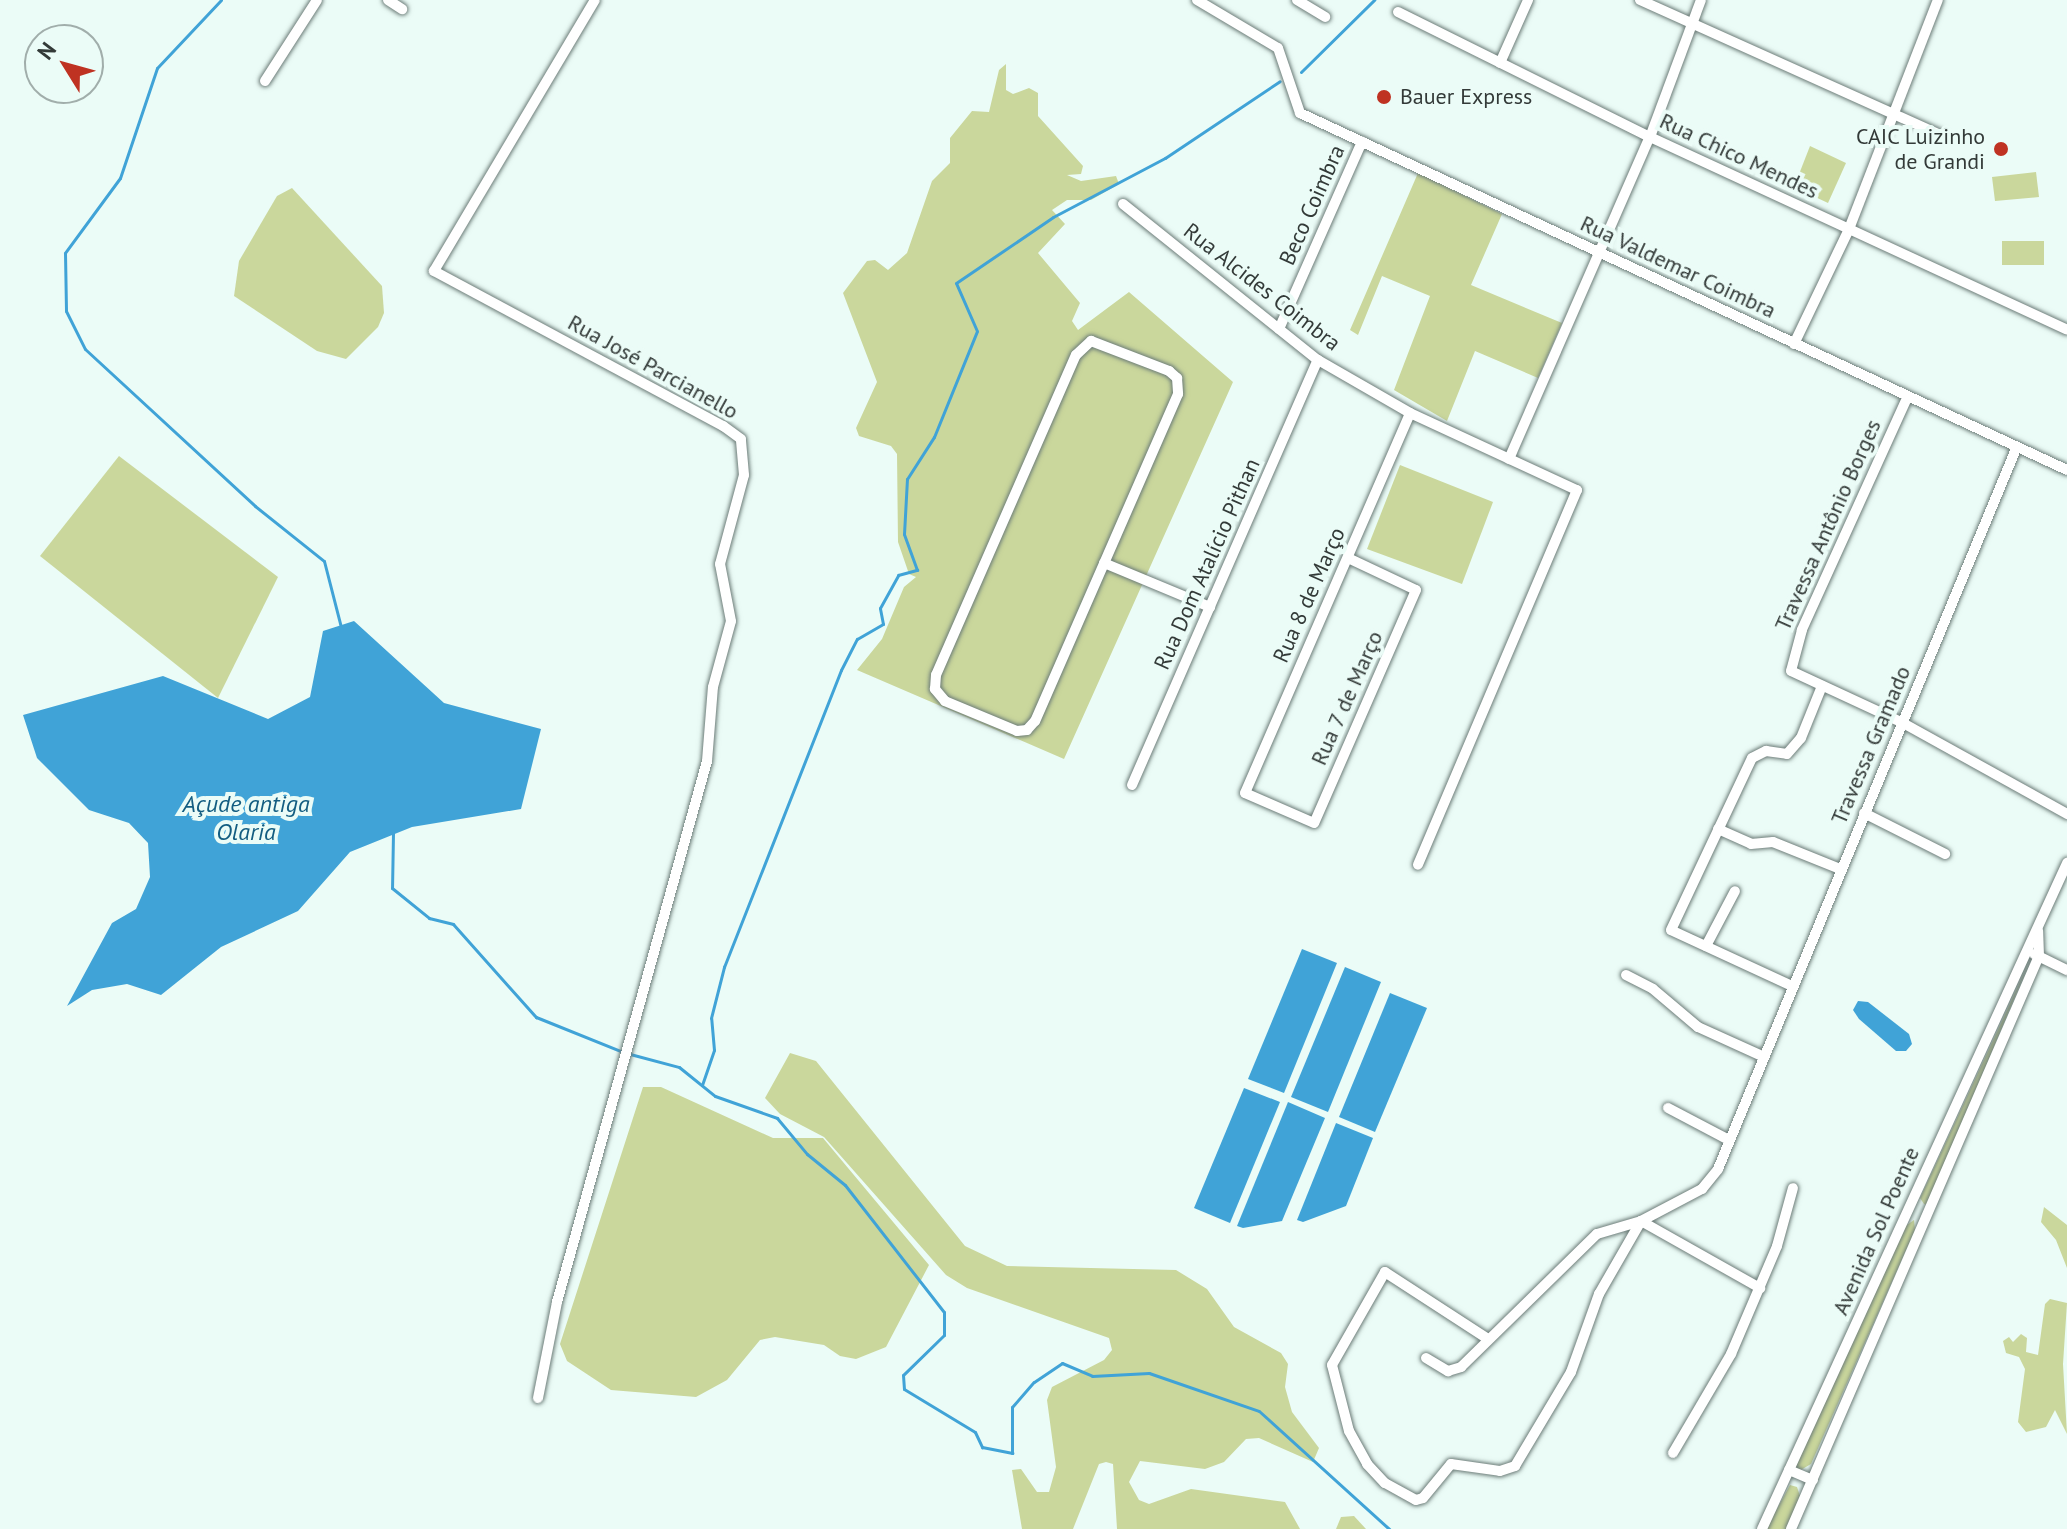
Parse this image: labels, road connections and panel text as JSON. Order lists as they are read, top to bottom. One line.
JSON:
{"streets":{"street":["Rua Chico Mendes","Beco Coimbra","Rua Valdemar Coimbra","Rua Alcides Coimbra","Rua José Parcianello","Travessa Antônio Borges","Rua Dom Atalício Pithan","Rua 8 de Março","Rua 7 de Março","Travessa Gramado","Avenida Sol Poente"]},"crossings":[["Beco Coimbra","Rua Valdemar Coimbra"],["Beco Coimbra","Rua Alcides Coimbra"],["Rua Valdemar Coimbra","Travessa Antônio Borges"],["Rua Valdemar Coimbra","Travessa Gramado"],["Rua Alcides Coimbra","Rua Dom Atalício Pithan"],["Rua Alcides Coimbra","Rua 8 de Março"],["Rua 8 de Março","Rua 7 de Março"]],"water":["Açude antiga Olaria"],"places":["Bauer Express","CAIC Luizinho de Grandi"],"north":"top left"}
